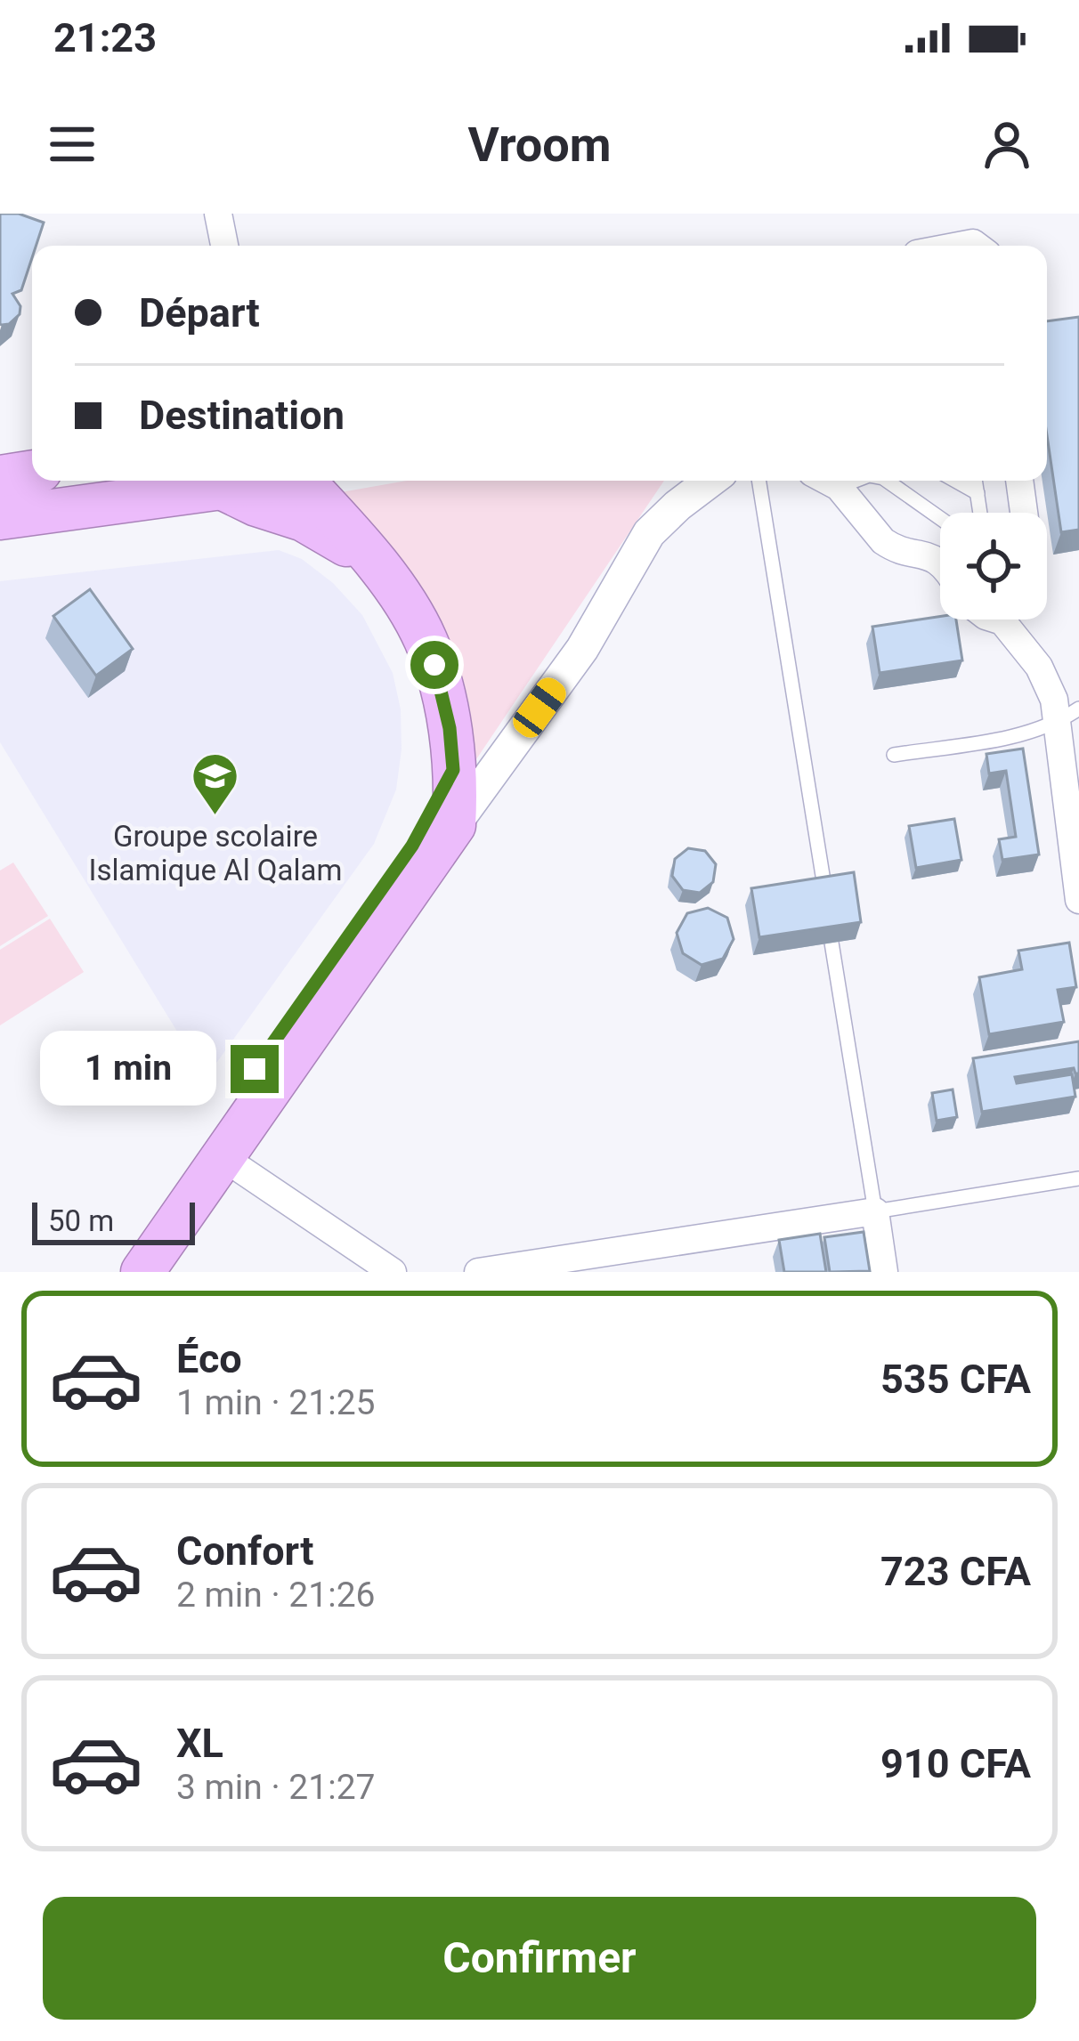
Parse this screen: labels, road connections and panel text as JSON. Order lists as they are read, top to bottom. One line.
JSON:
{"places":{"school or university":["Groupe scolaire Islamique Al Qalam"]},"scale_bar":"50 m","page":{"status":"21:23","header":"Vroom","banner":["Départ","Destination"],"bubble":"1 min","scale":"50 m","list":[{"name":"Éco","note":"1 min · 21:25","value":"535 CFA"},{"name":"Confort","note":"2 min · 21:26","value":"723 CFA"},{"name":"XL","note":"3 min · 21:27","value":"910 CFA"}],"buttons":"Confirmer"}}
